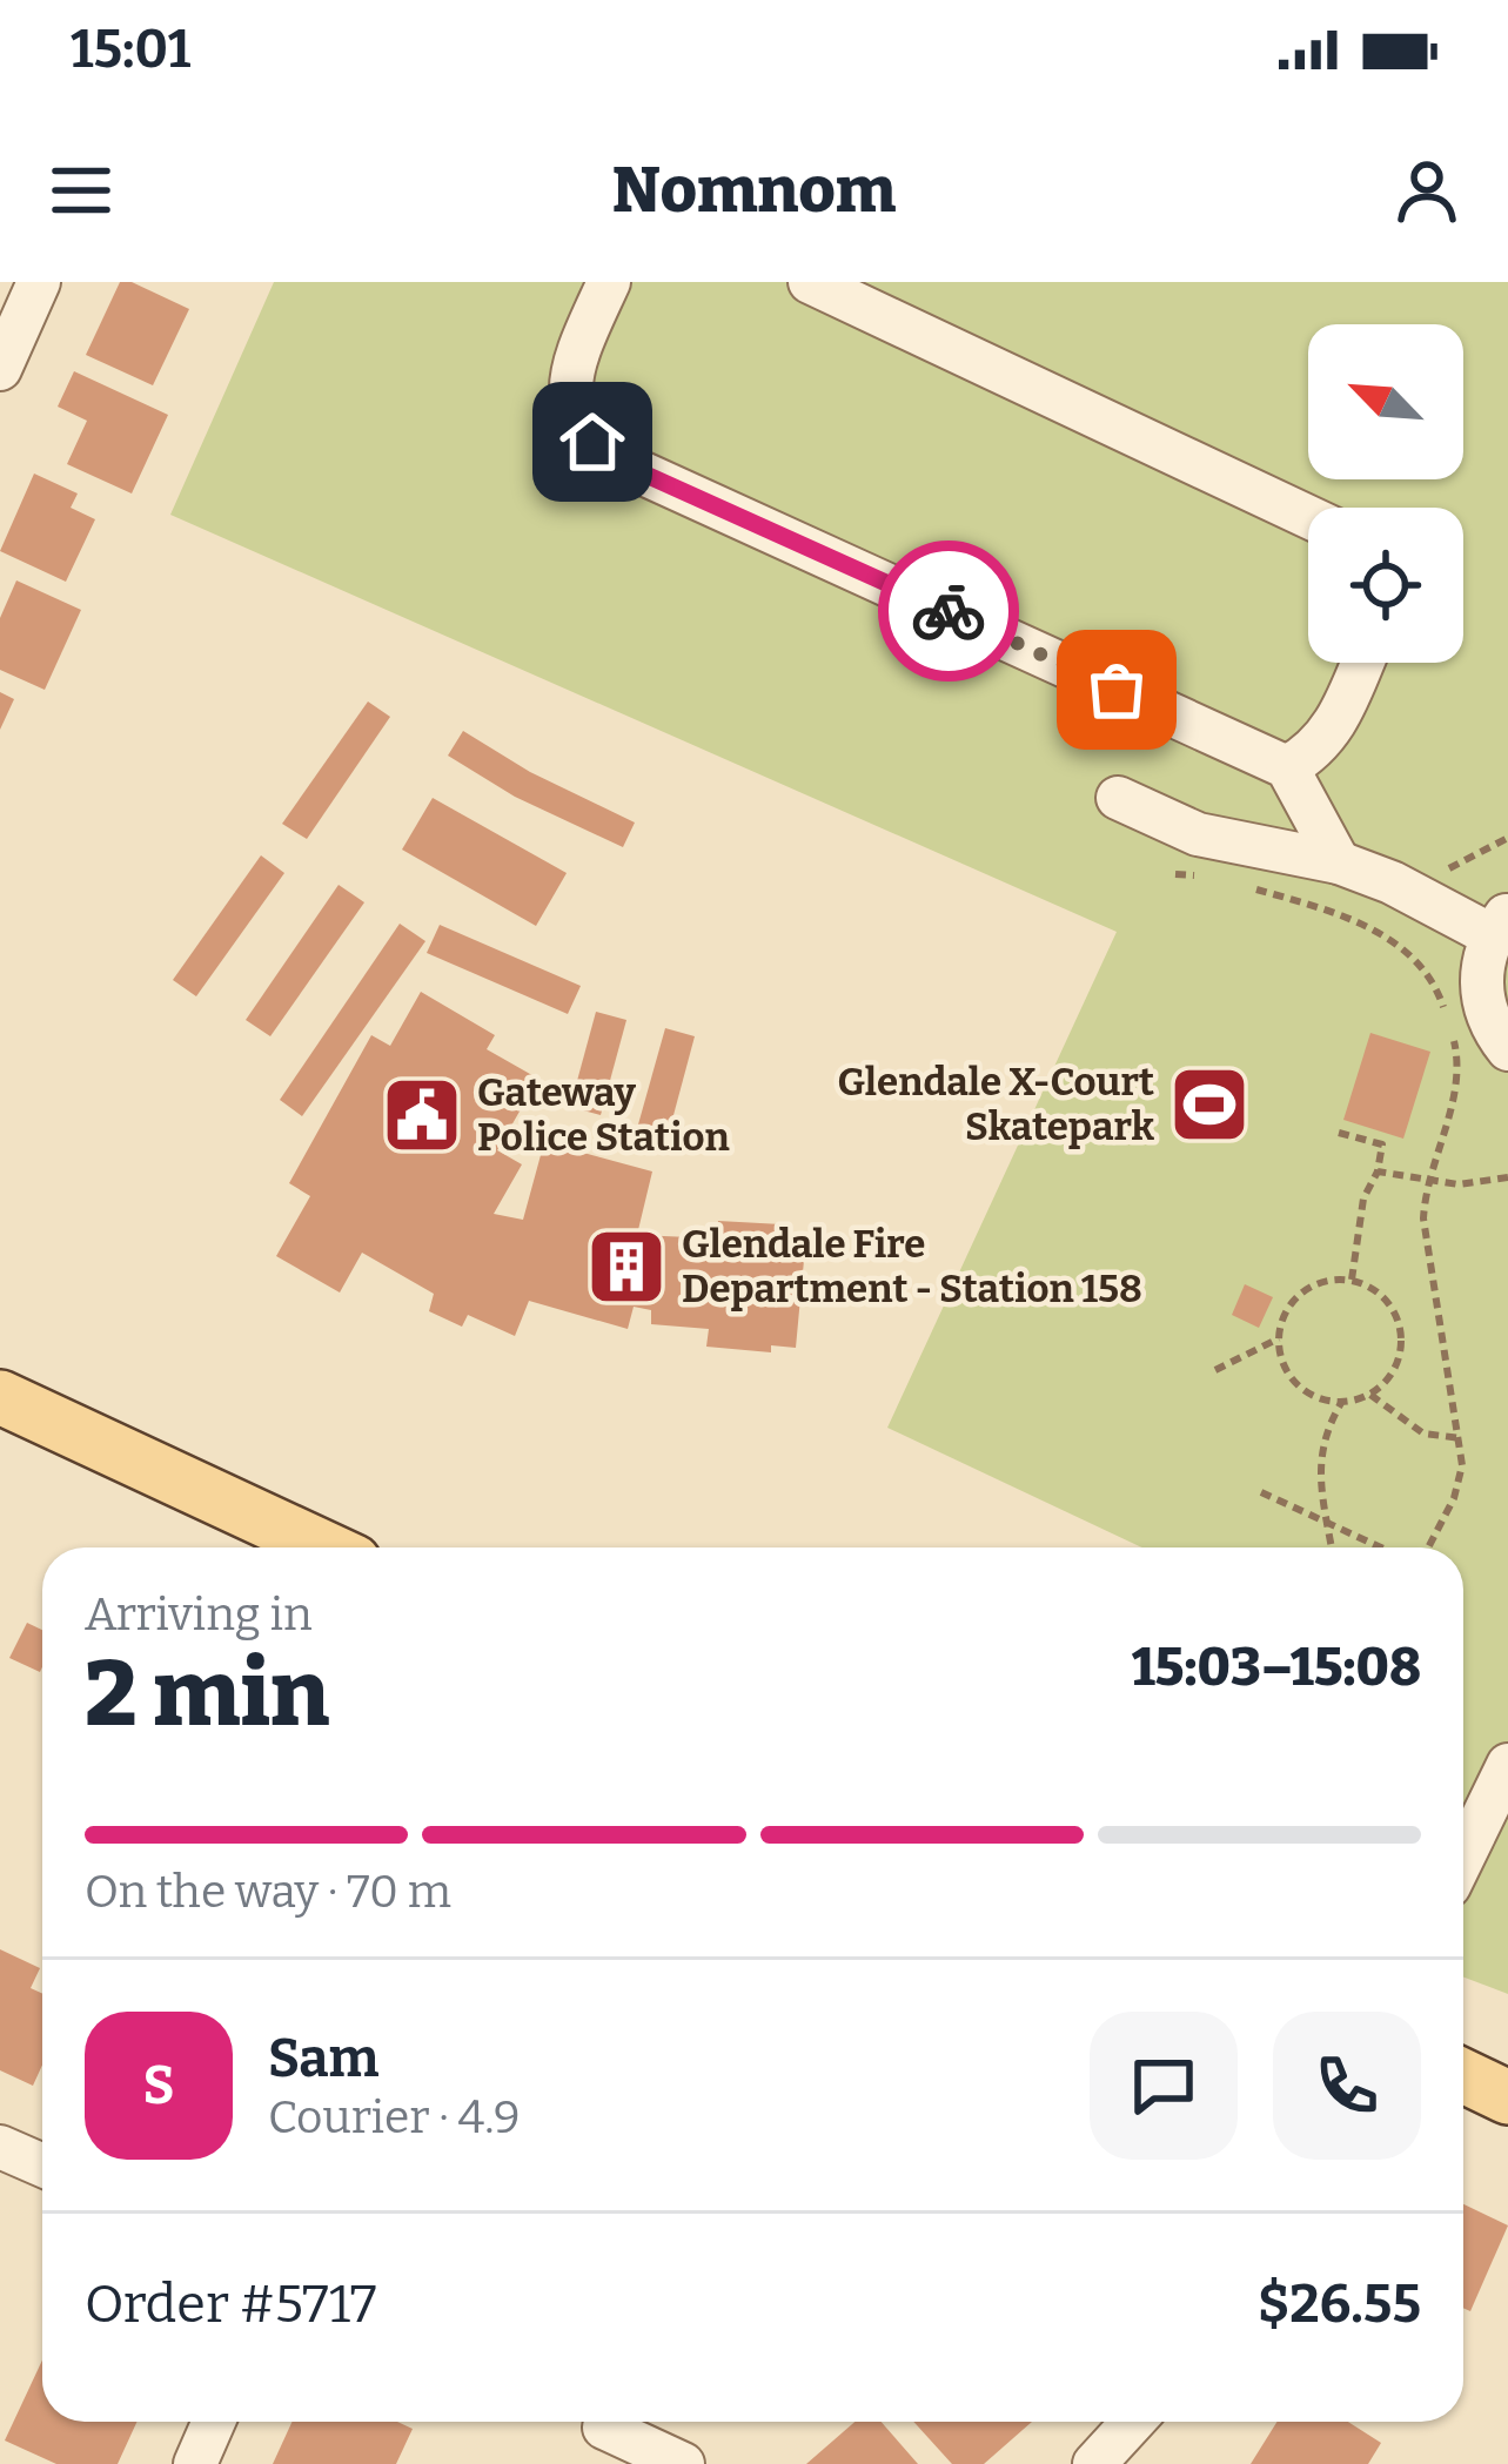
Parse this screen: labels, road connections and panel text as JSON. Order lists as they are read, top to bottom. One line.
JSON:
{"places":{"sports":["Glendale X-Court Skatepark"],"public building":["Gateway Police Station"],"building":["Glendale Fire Department - Station 158"]},"north":"top left","page":{"status":"15:01","header":"Nomnom","heading":["2 min","Arriving in","15:03–15:08"],"panel":["Sam","Courier · 4.9","Order #5717","$26.55"],"bar":"On the way · 70 m","round":"S"}}
